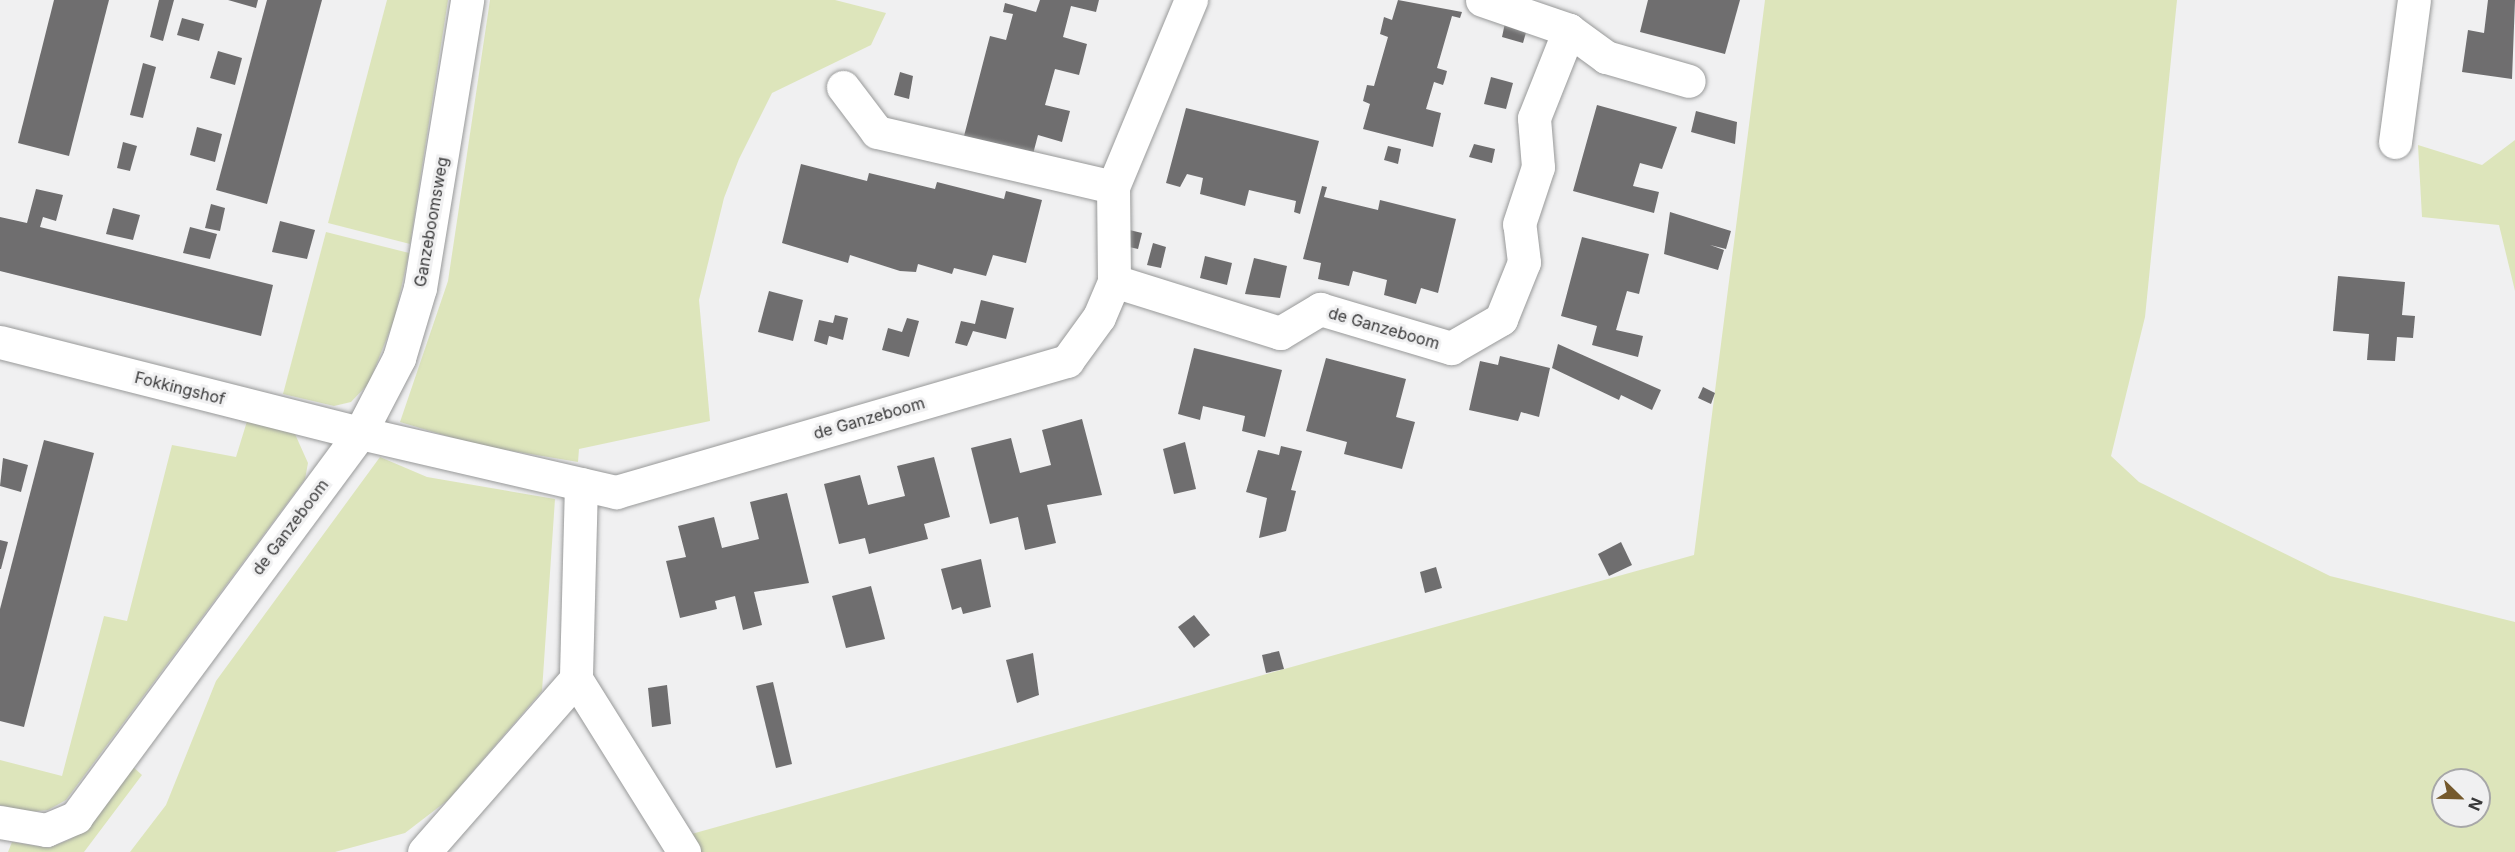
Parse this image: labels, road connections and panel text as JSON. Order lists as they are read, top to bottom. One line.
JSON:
{"streets":{"street":["Ganzeboomsweg","de Ganzeboom","Fokkingshof"]},"crossings":[["Ganzeboomsweg","de Ganzeboom"],["Ganzeboomsweg","Fokkingshof"],["de Ganzeboom","Fokkingshof"]],"north":"bottom right"}
